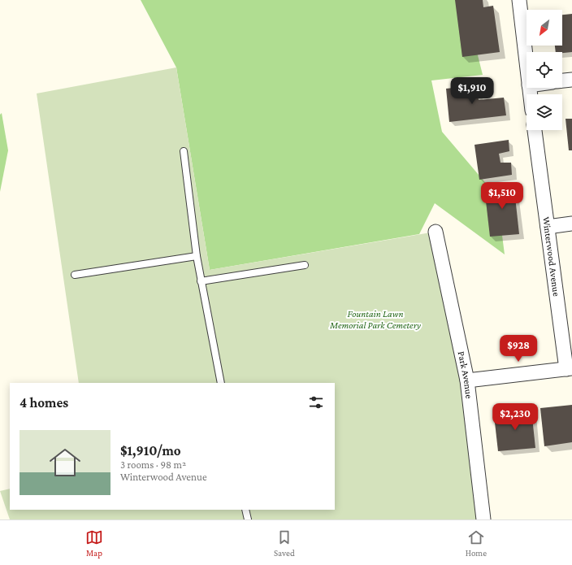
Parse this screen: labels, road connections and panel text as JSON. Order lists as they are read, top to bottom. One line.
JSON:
{"streets":{"street":["Winterwood Avenue","Park Avenue"]},"parks":["Fountain Lawn Memorial Park Cemetery"],"north":"bottom left","page":{"price":["$1,910","$1,510","$928","$2,230"],"heading":"4 homes","list":[{"name":"$1,910/mo","note":"3 rooms · 98 m² · Winterwood Avenue"}],"tabs":["Map","Saved","Home"]}}
